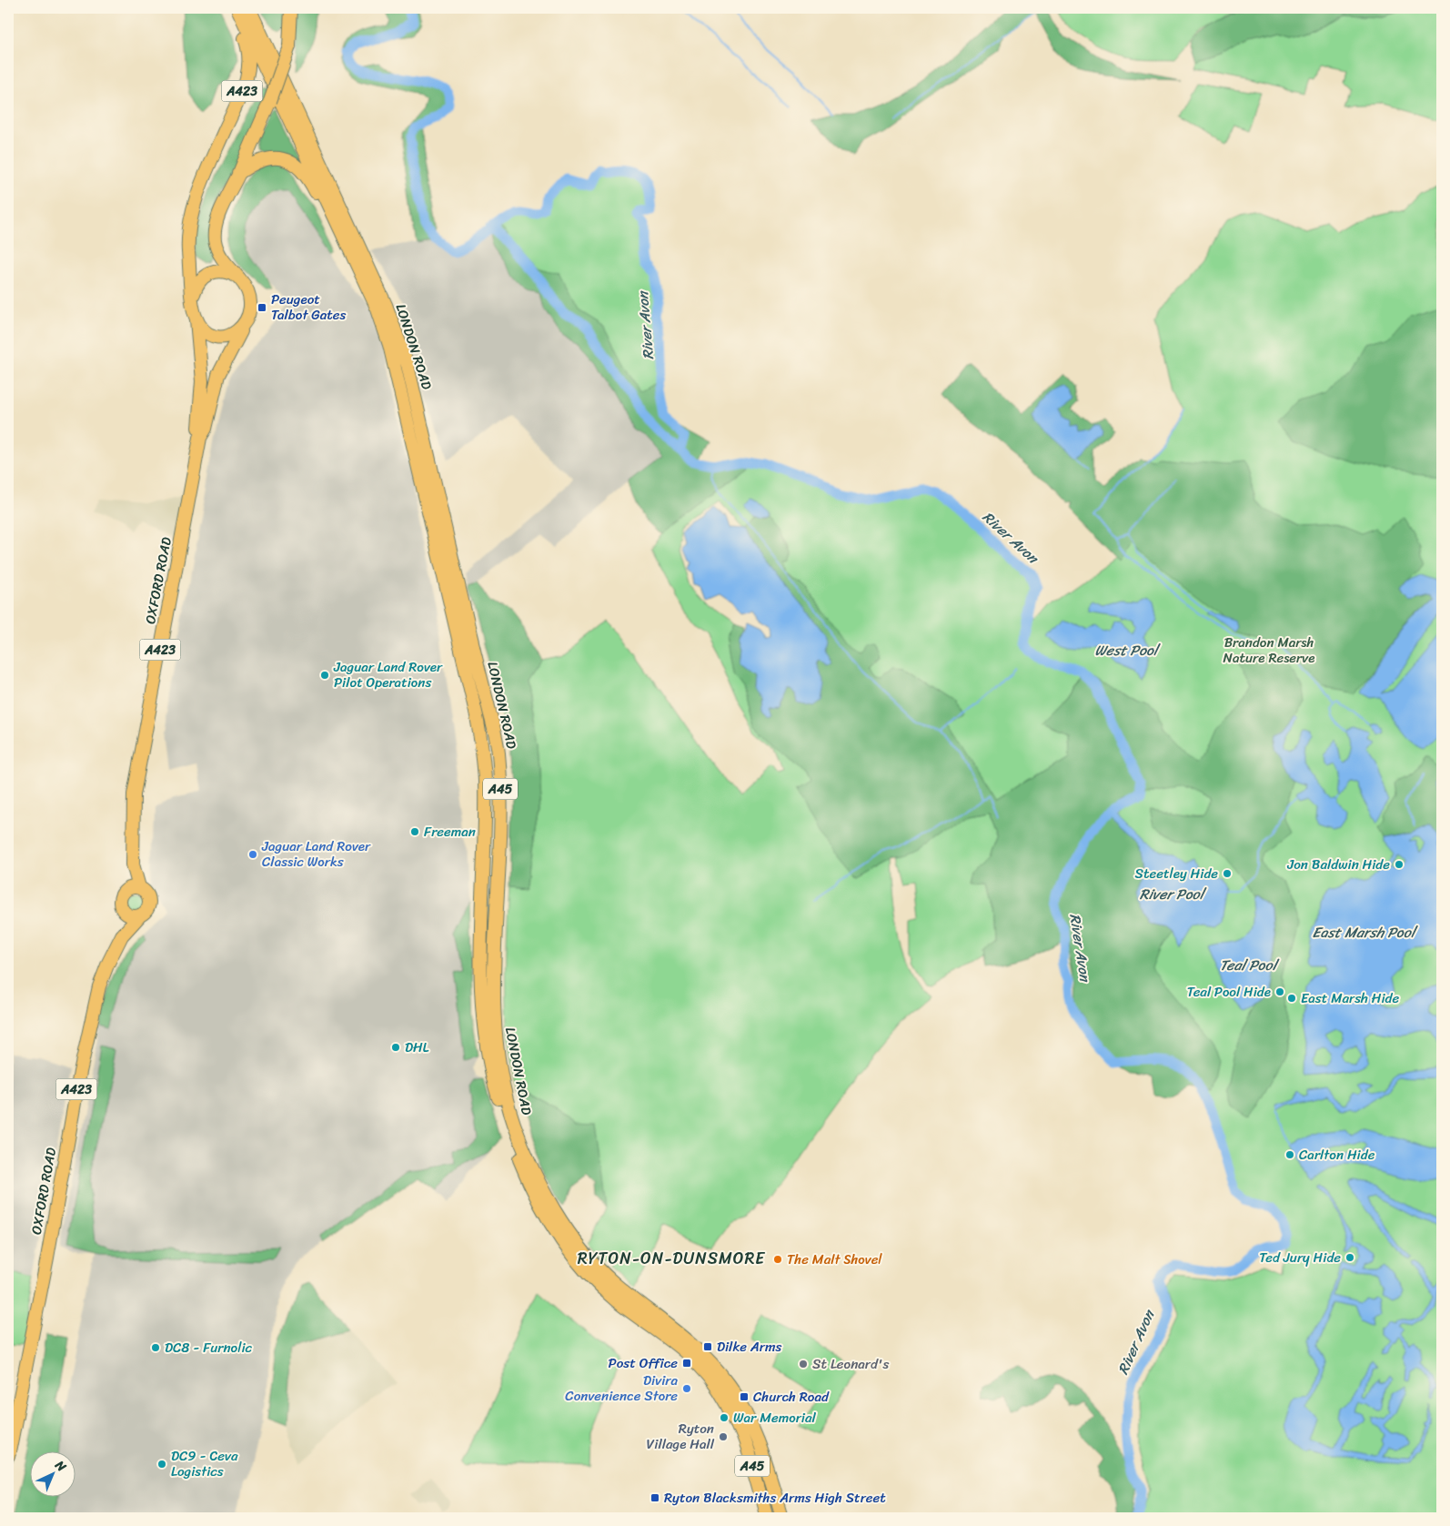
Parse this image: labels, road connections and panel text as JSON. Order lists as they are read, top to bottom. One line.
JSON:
{"streets":{"highway":["A423","LONDON ROAD","OXFORD ROAD","A45"]},"crossings":[["A423","OXFORD ROAD"]],"districts":["RYTON-ON-DUNSMORE"],"water":["River Avon","West Pool","River Pool","East Marsh Pool","Teal Pool"],"parks":["Brandon Marsh Nature Reserve"],"places":{"transit":["Peugeot Talbot Gates","Dilke Arms","Post Office","Church Road","Ryton Blacksmiths Arms High Street"],"other":["Jaguar Land Rover Pilot Operations","Freeman","Jaguar Land Rover Classic Works","Jon Baldwin Hide","Steetley Hide","Teal Pool Hide","East Marsh Hide","DHL","Carlton Hide","Ted Jury Hide","The Malt Shovel","DC8 - Furnolic","St Leonard's","Divira Convenience Store","War Memorial","Ryton Village Hall","DC9 - Ceva Logistics"]},"north":"top right"}
